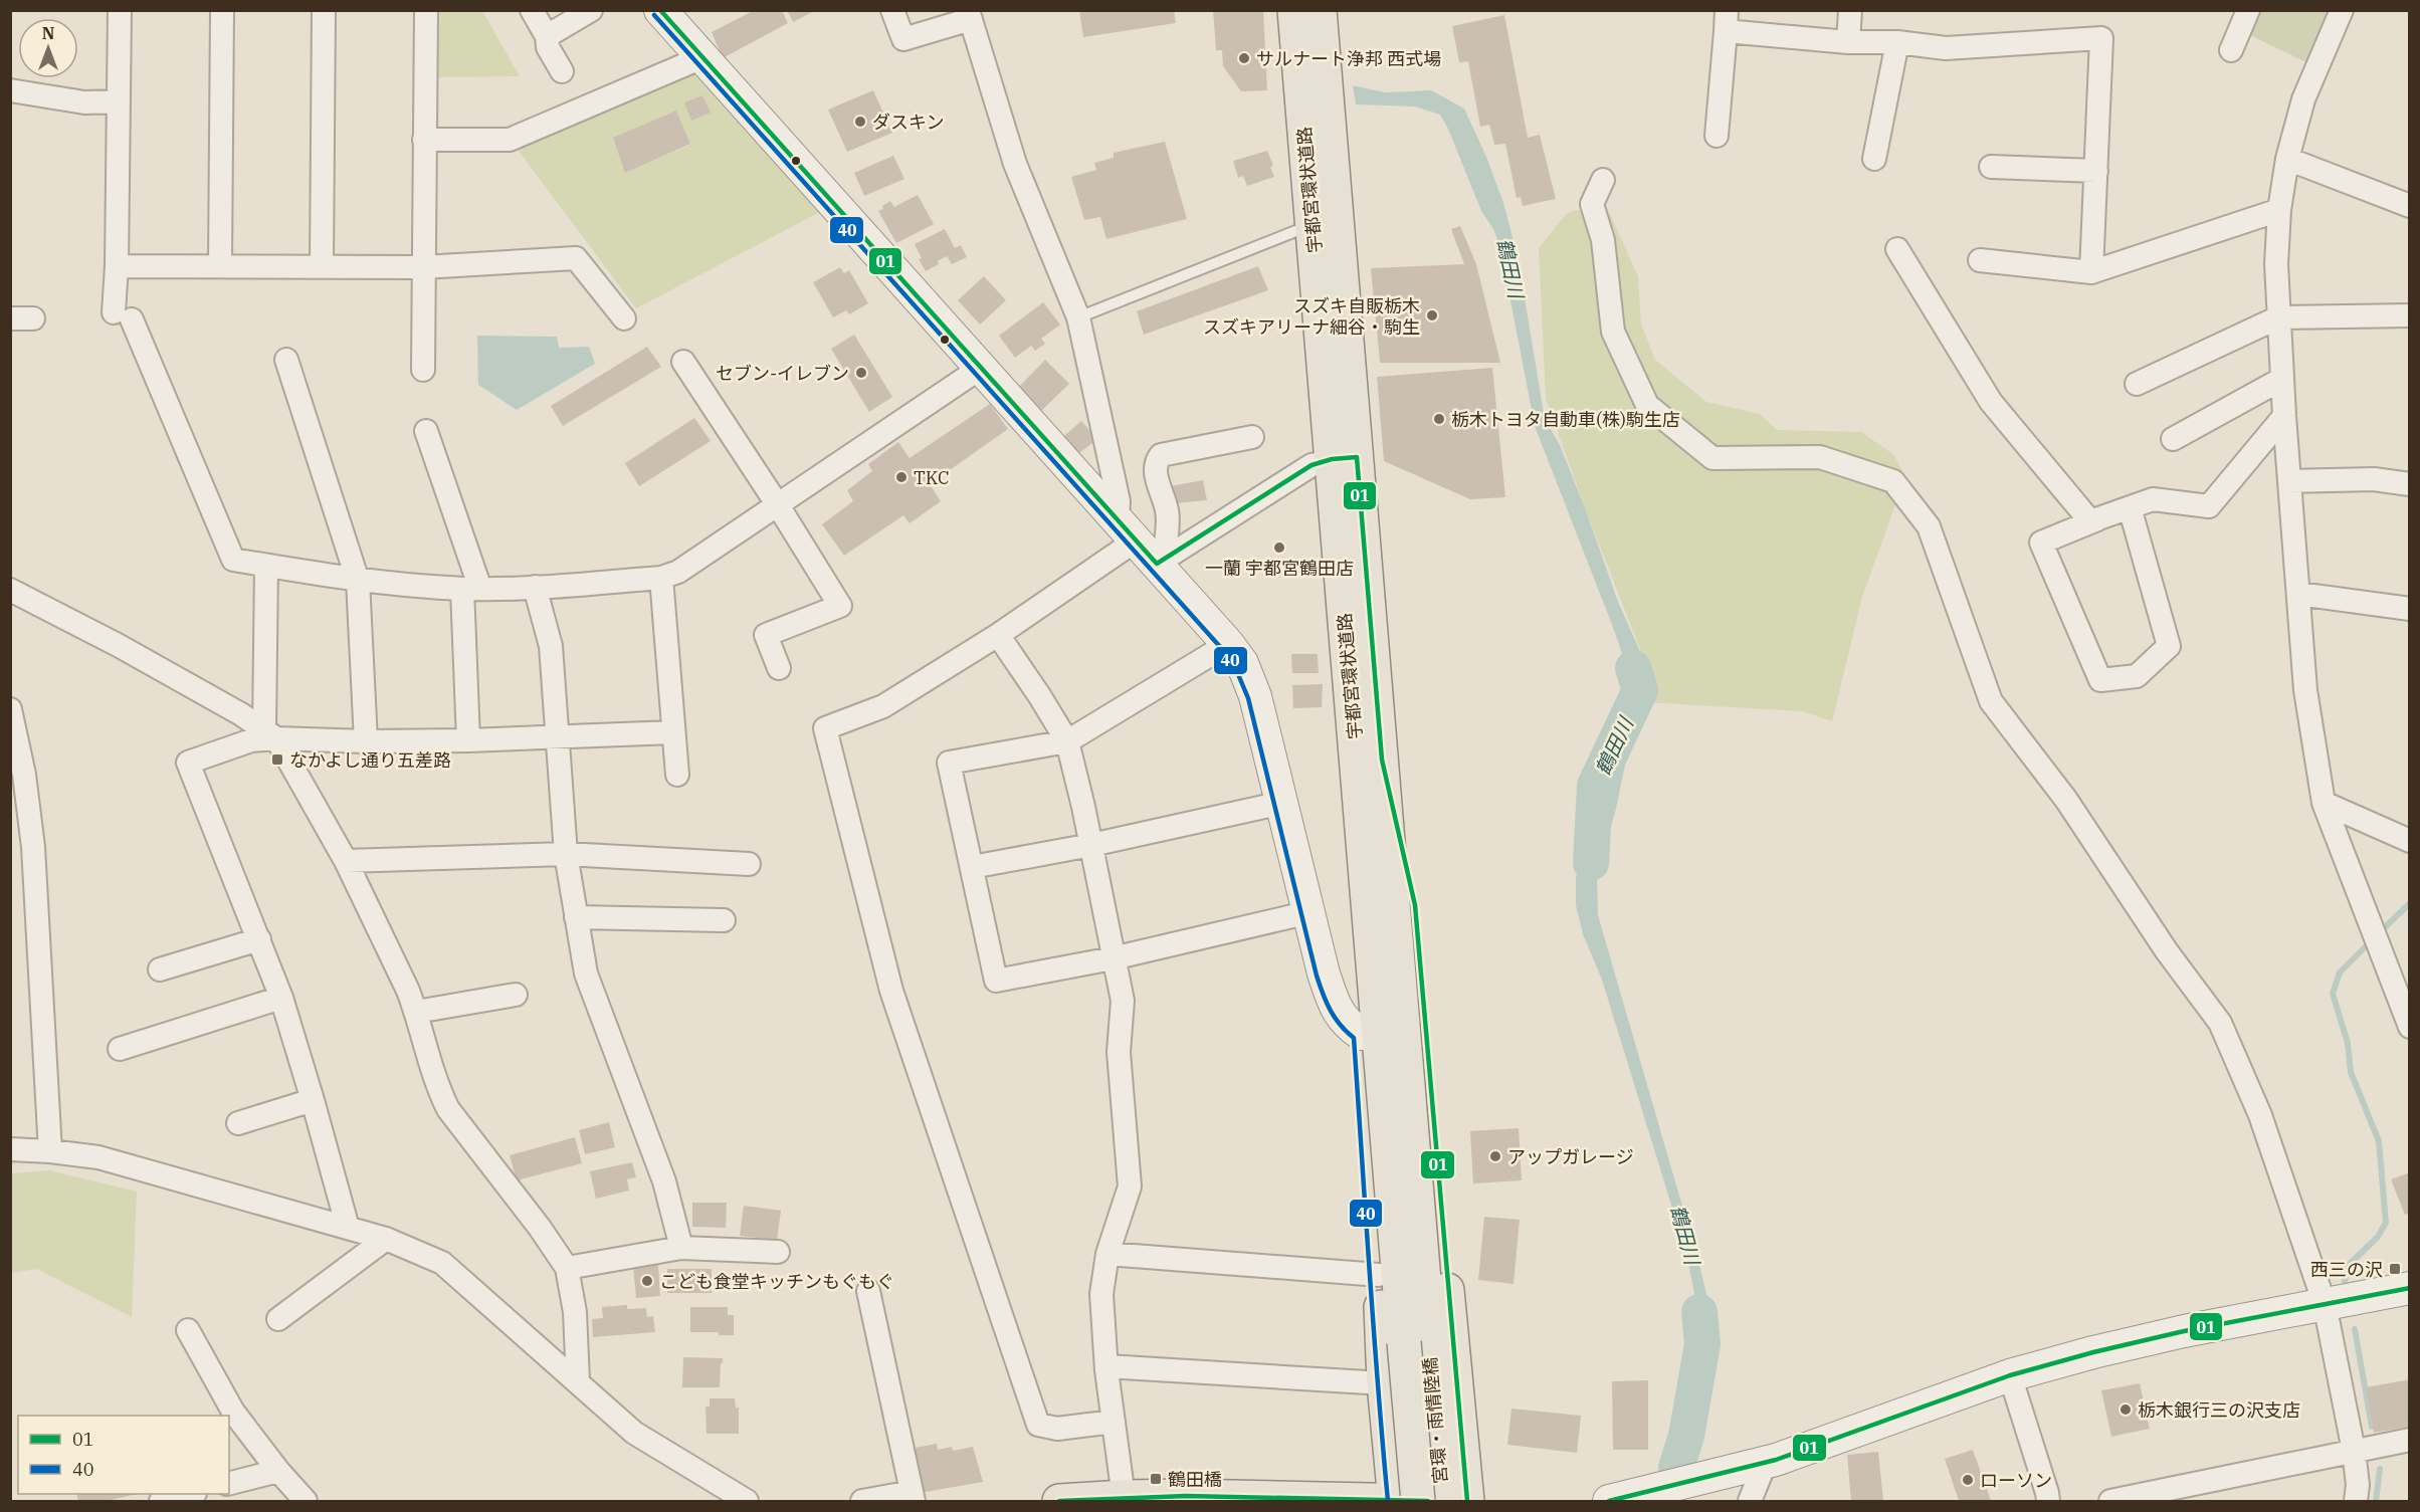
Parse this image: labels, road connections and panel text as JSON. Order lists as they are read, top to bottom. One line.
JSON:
{"streets":{"main road":["宇都宮環状道路","宮環・雨情陸橋"]},"crossings":[["宇都宮環状道路","宮環・雨情陸橋"]],"water":["鶴田川"],"places":{"other":["サルナート浄邦 西式場","ダスキン","スズキ自販栃木 スズキアリーナ細谷・駒生","セブン-イレブン","栃木トヨタ自動車(株)駒生店","TKC","一蘭 宇都宮鶴田店","アップガレージ","こども食堂キッチンもぐもぐ","栃木銀行三の沢支店","ローソン"],"transit":["なかよし通り五差路","西三の沢","鶴田橋"]},"lines":["transit line 01","transit line 40"],"legend":["01","40"],"north":"top"}
